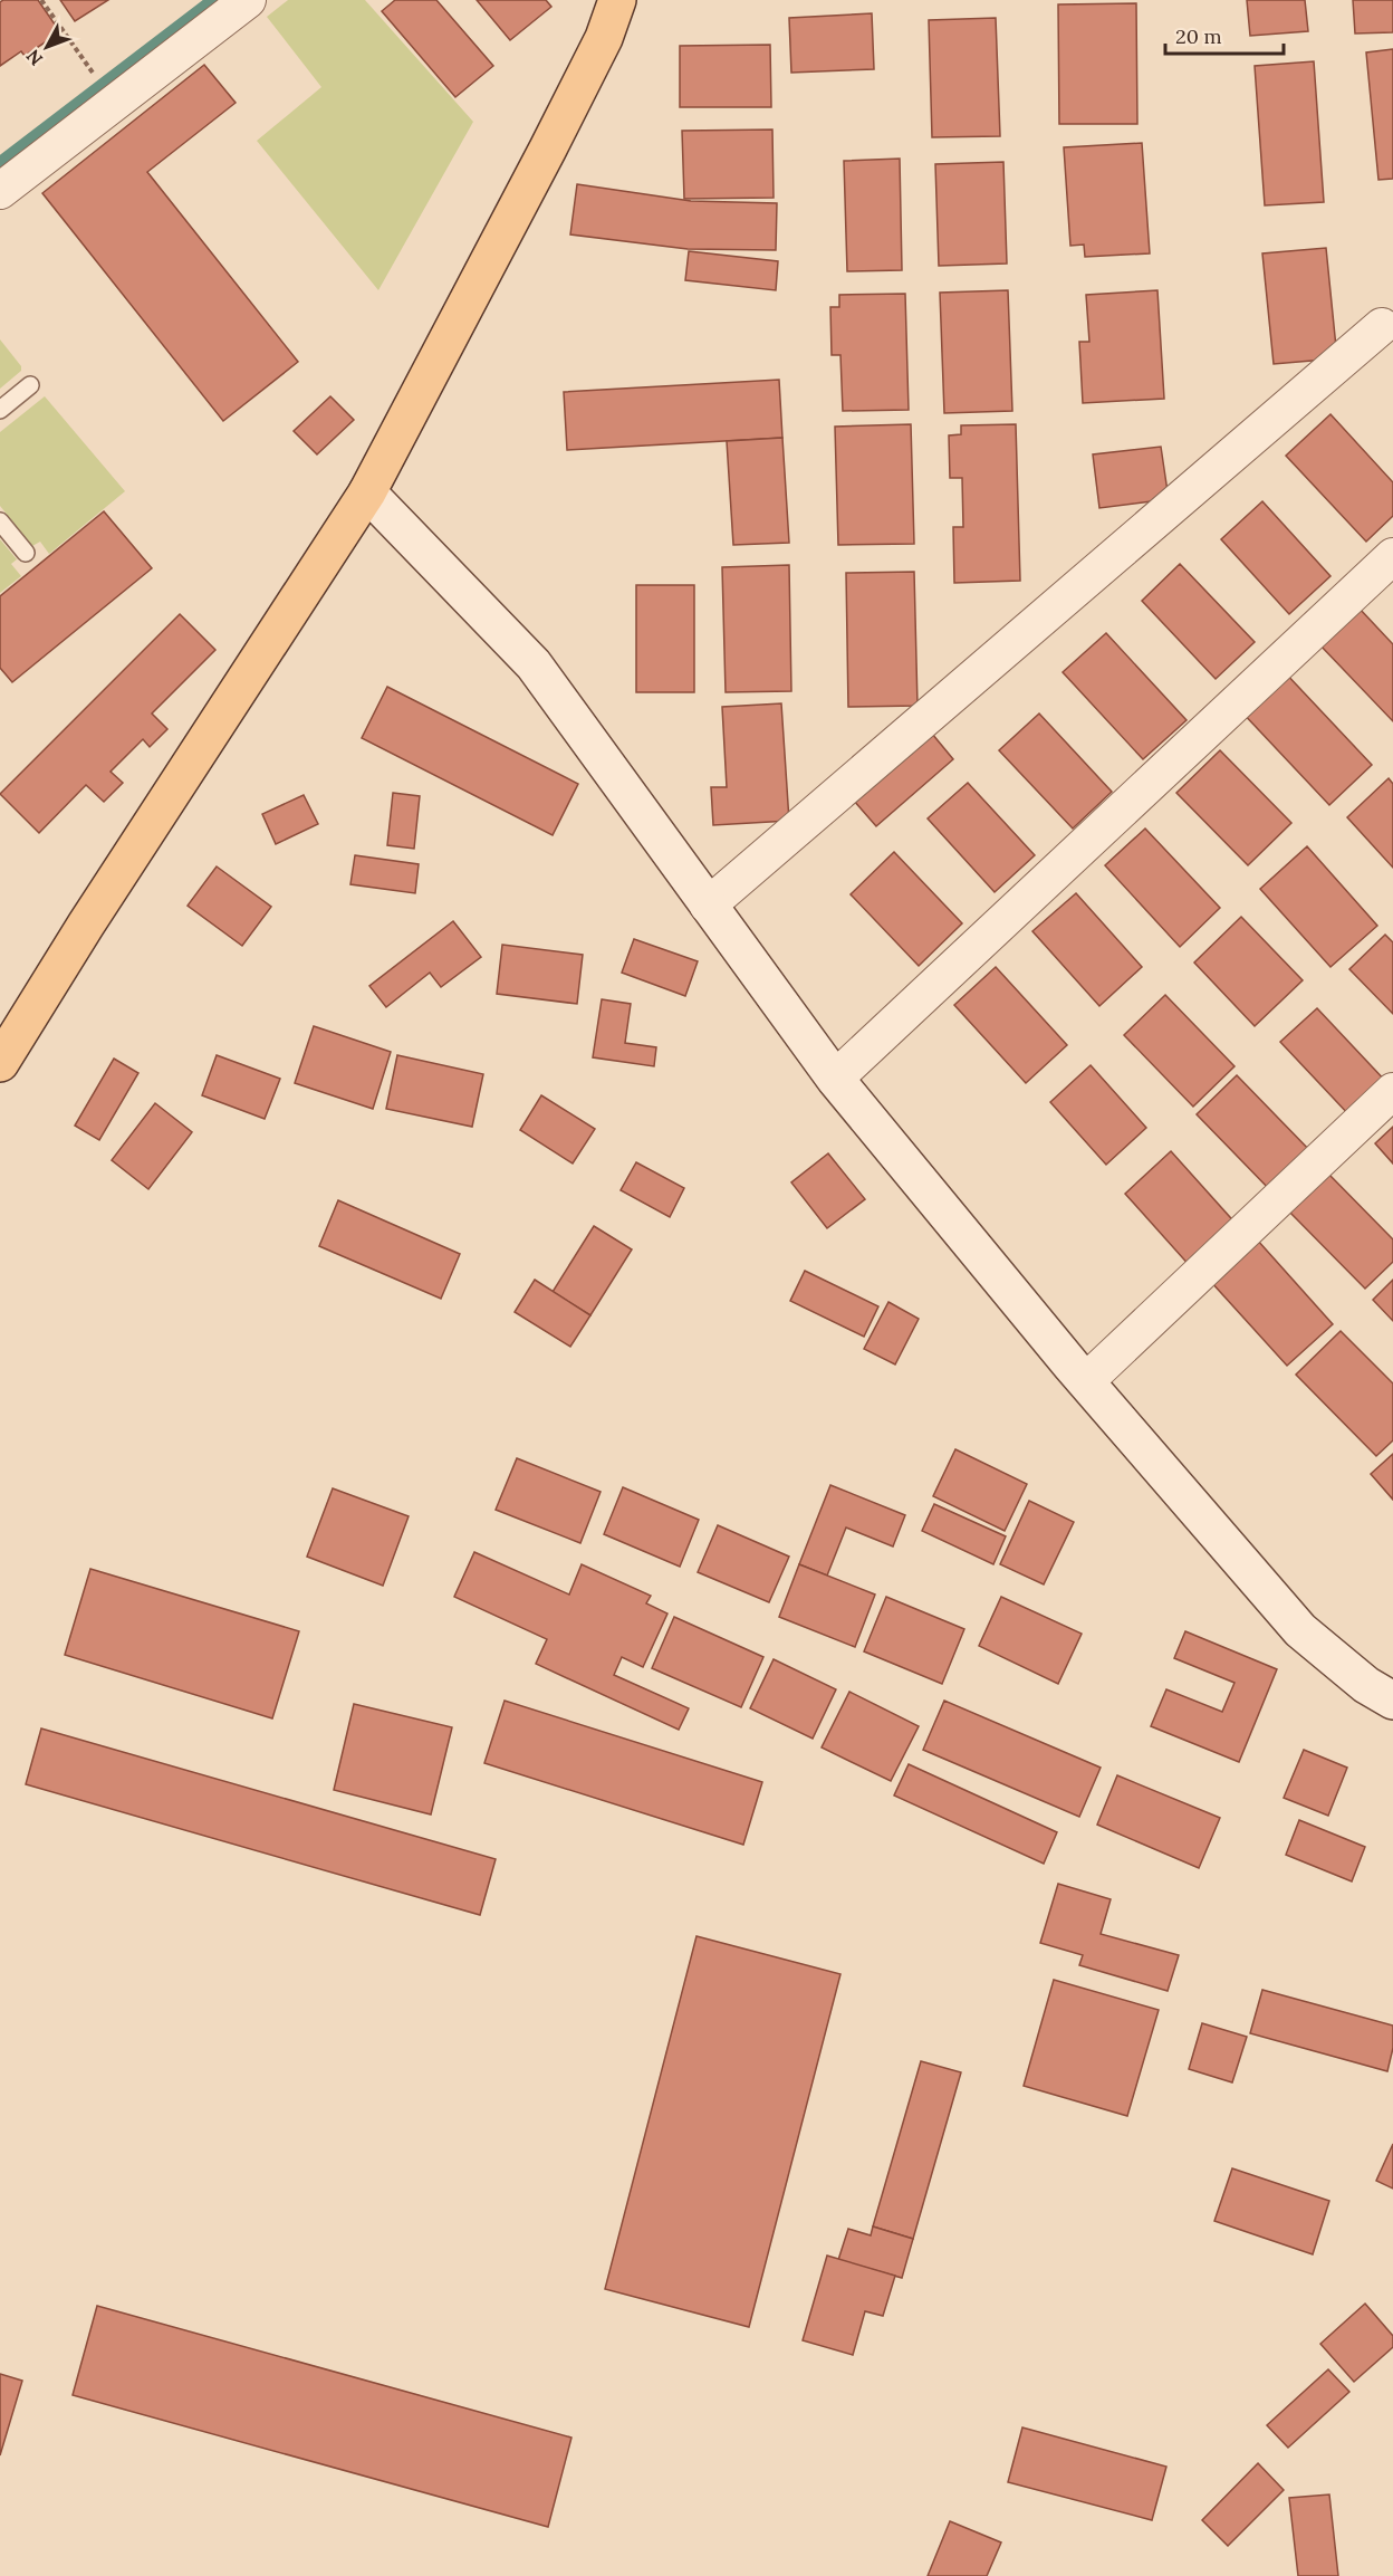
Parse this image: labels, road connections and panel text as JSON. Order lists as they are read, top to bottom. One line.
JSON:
{"scale_bar":"20 m","north":"bottom left"}
